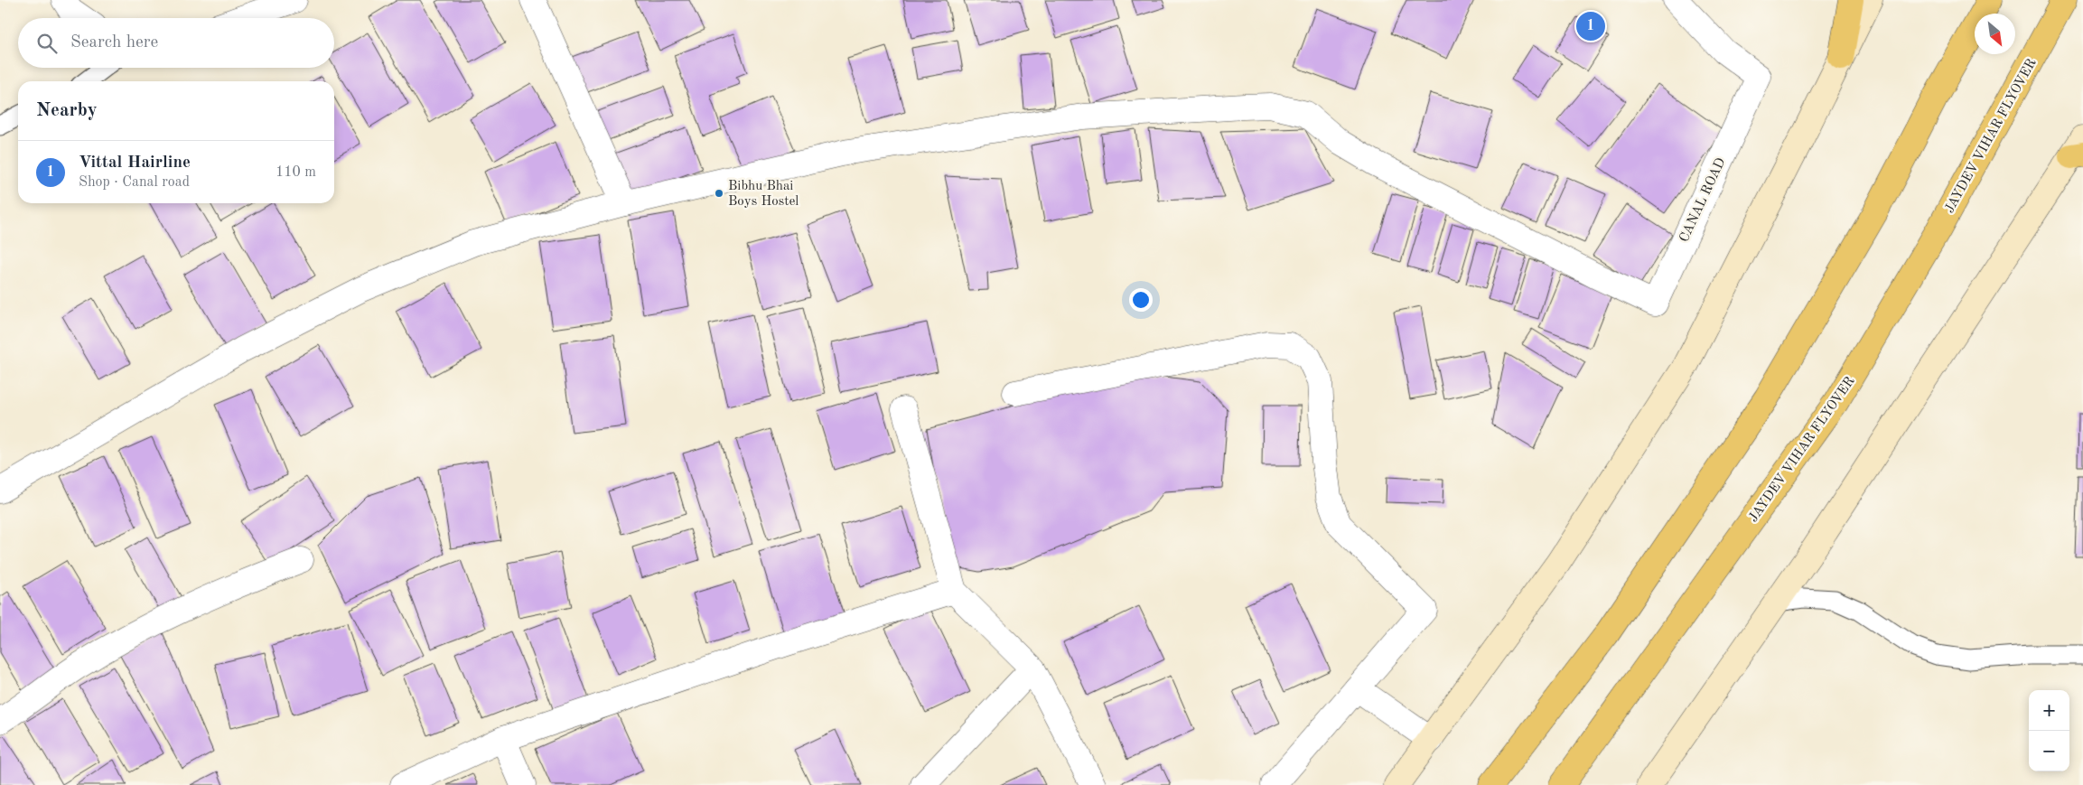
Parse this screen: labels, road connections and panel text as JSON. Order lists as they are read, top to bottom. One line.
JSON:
{"streets":{"main road":["JAYDEV VIHAR FLYOVER"],"street":["CANAL ROAD"]},"places":["Bibhu Bhai Boys Hostel"],"north":"bottom right","page":{"pins":"1","search":"Search here","heading":"Nearby","list":[{"mark":"1","name":"Vittal Hairline","note":"Shop · Canal road","value":"110 m"}],"map_buttons":["+","−"]}}
